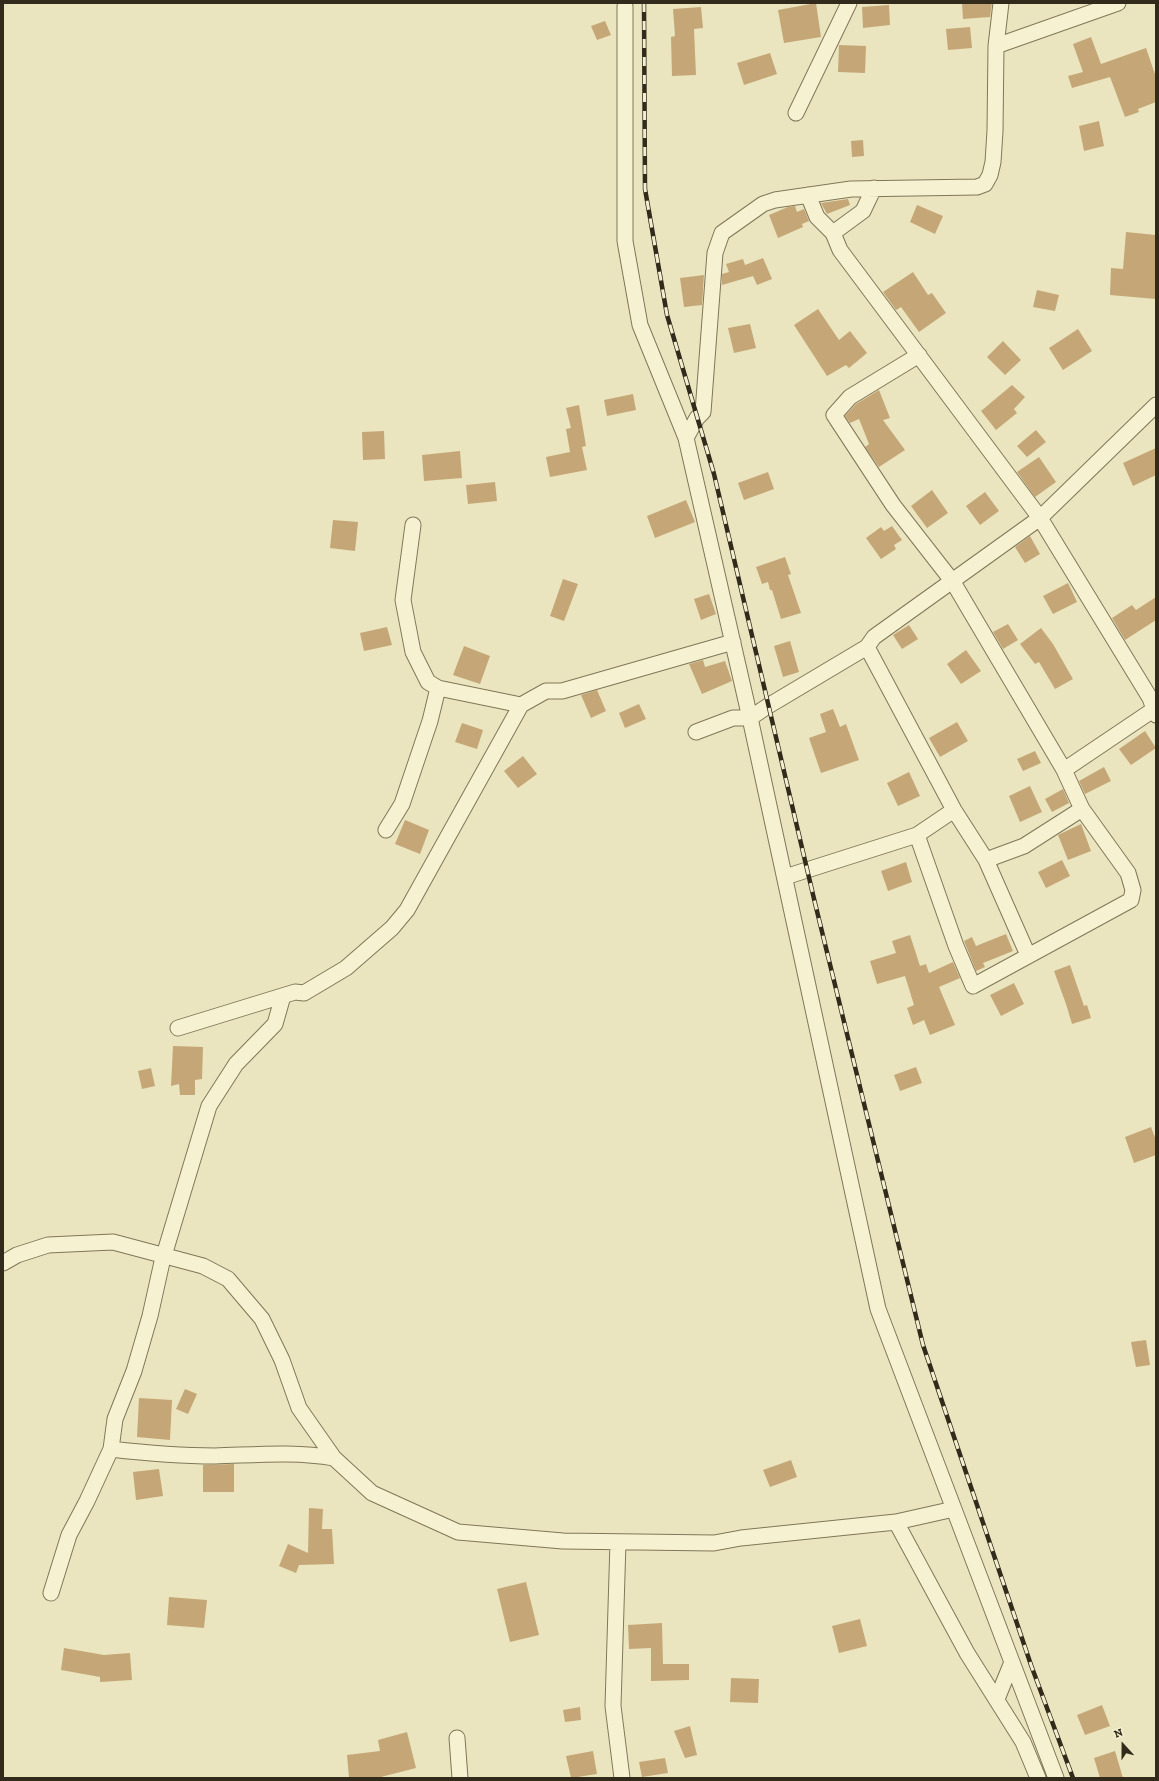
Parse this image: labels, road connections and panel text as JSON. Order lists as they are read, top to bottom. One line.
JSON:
{"north":"top"}
